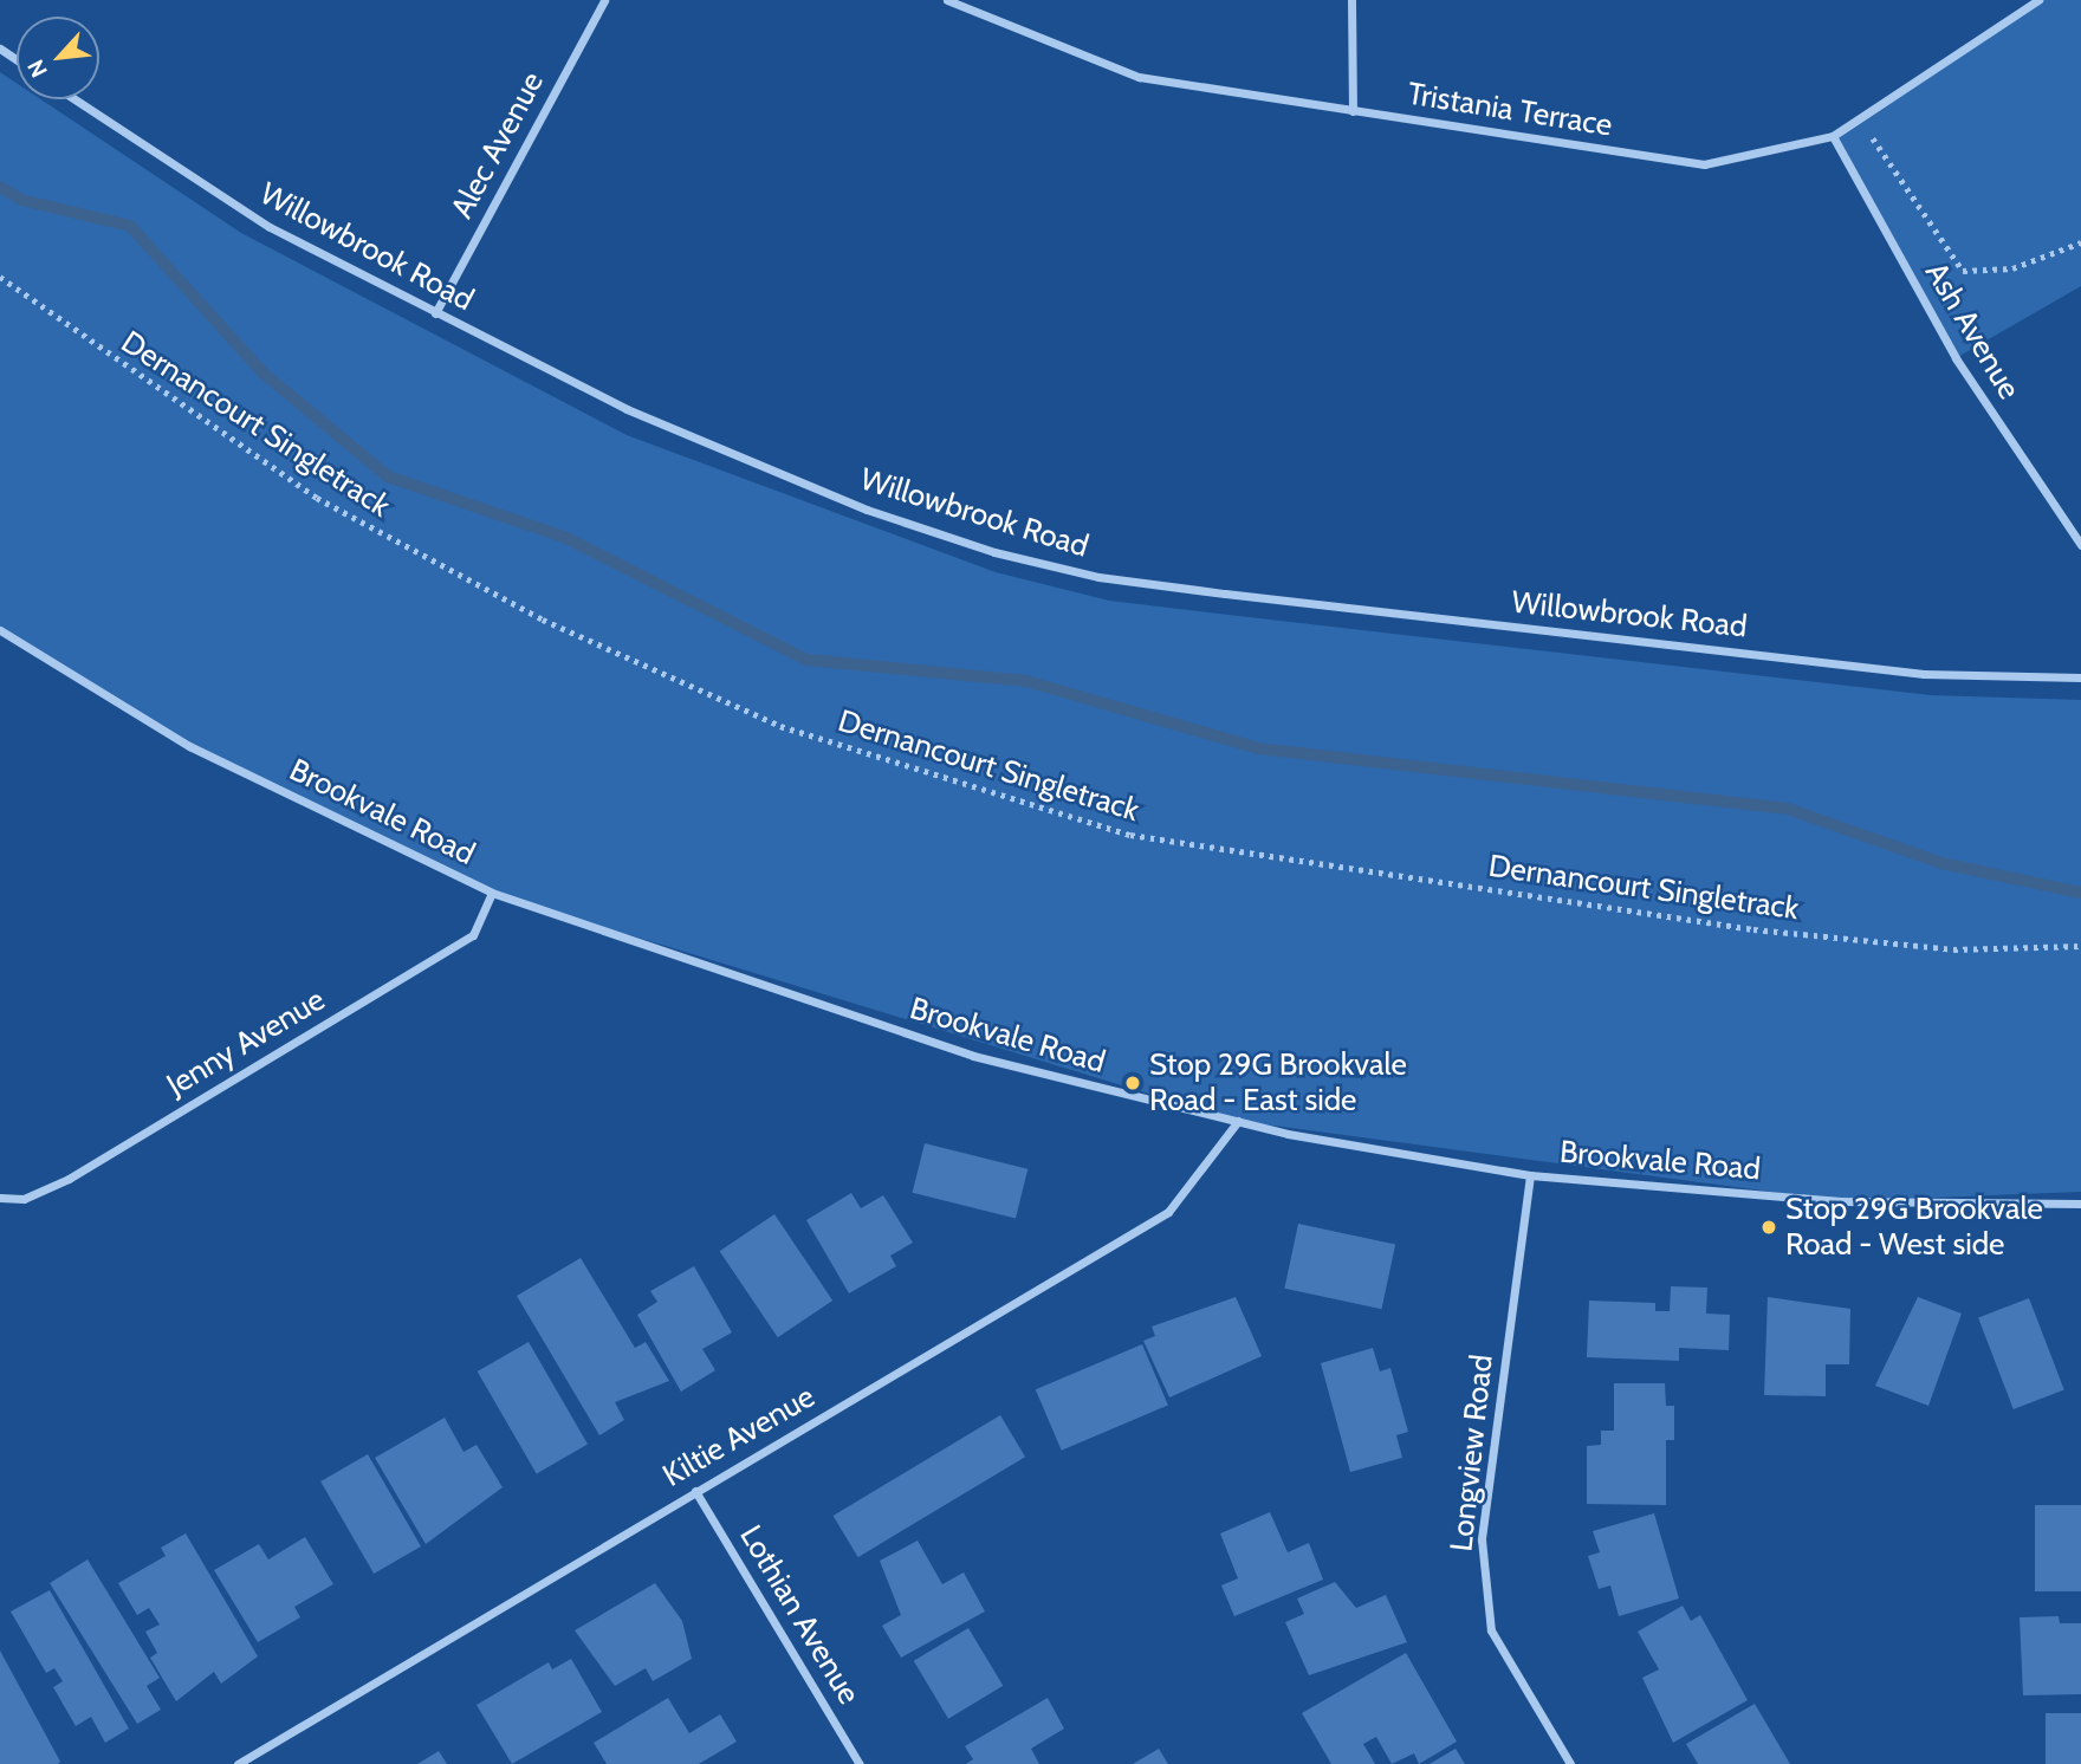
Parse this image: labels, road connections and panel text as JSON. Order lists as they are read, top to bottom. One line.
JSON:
{"streets":{"street":["Tristania Terrace","Alec Avenue","Willowbrook Road","Ash Avenue","Brookvale Road","Jenny Avenue","Kiltie Avenue","Longview Road","Lothian Avenue"],"path":["Dernancourt Singletrack"]},"crossings":[["Tristania Terrace","Ash Avenue"],["Alec Avenue","Willowbrook Road"],["Brookvale Road","Jenny Avenue"],["Brookvale Road","Kiltie Avenue"],["Brookvale Road","Longview Road"],["Kiltie Avenue","Lothian Avenue"]],"places":["Stop 29G Brookvale Road - East side","Stop 29G Brookvale Road - West side"],"north":"bottom left"}
